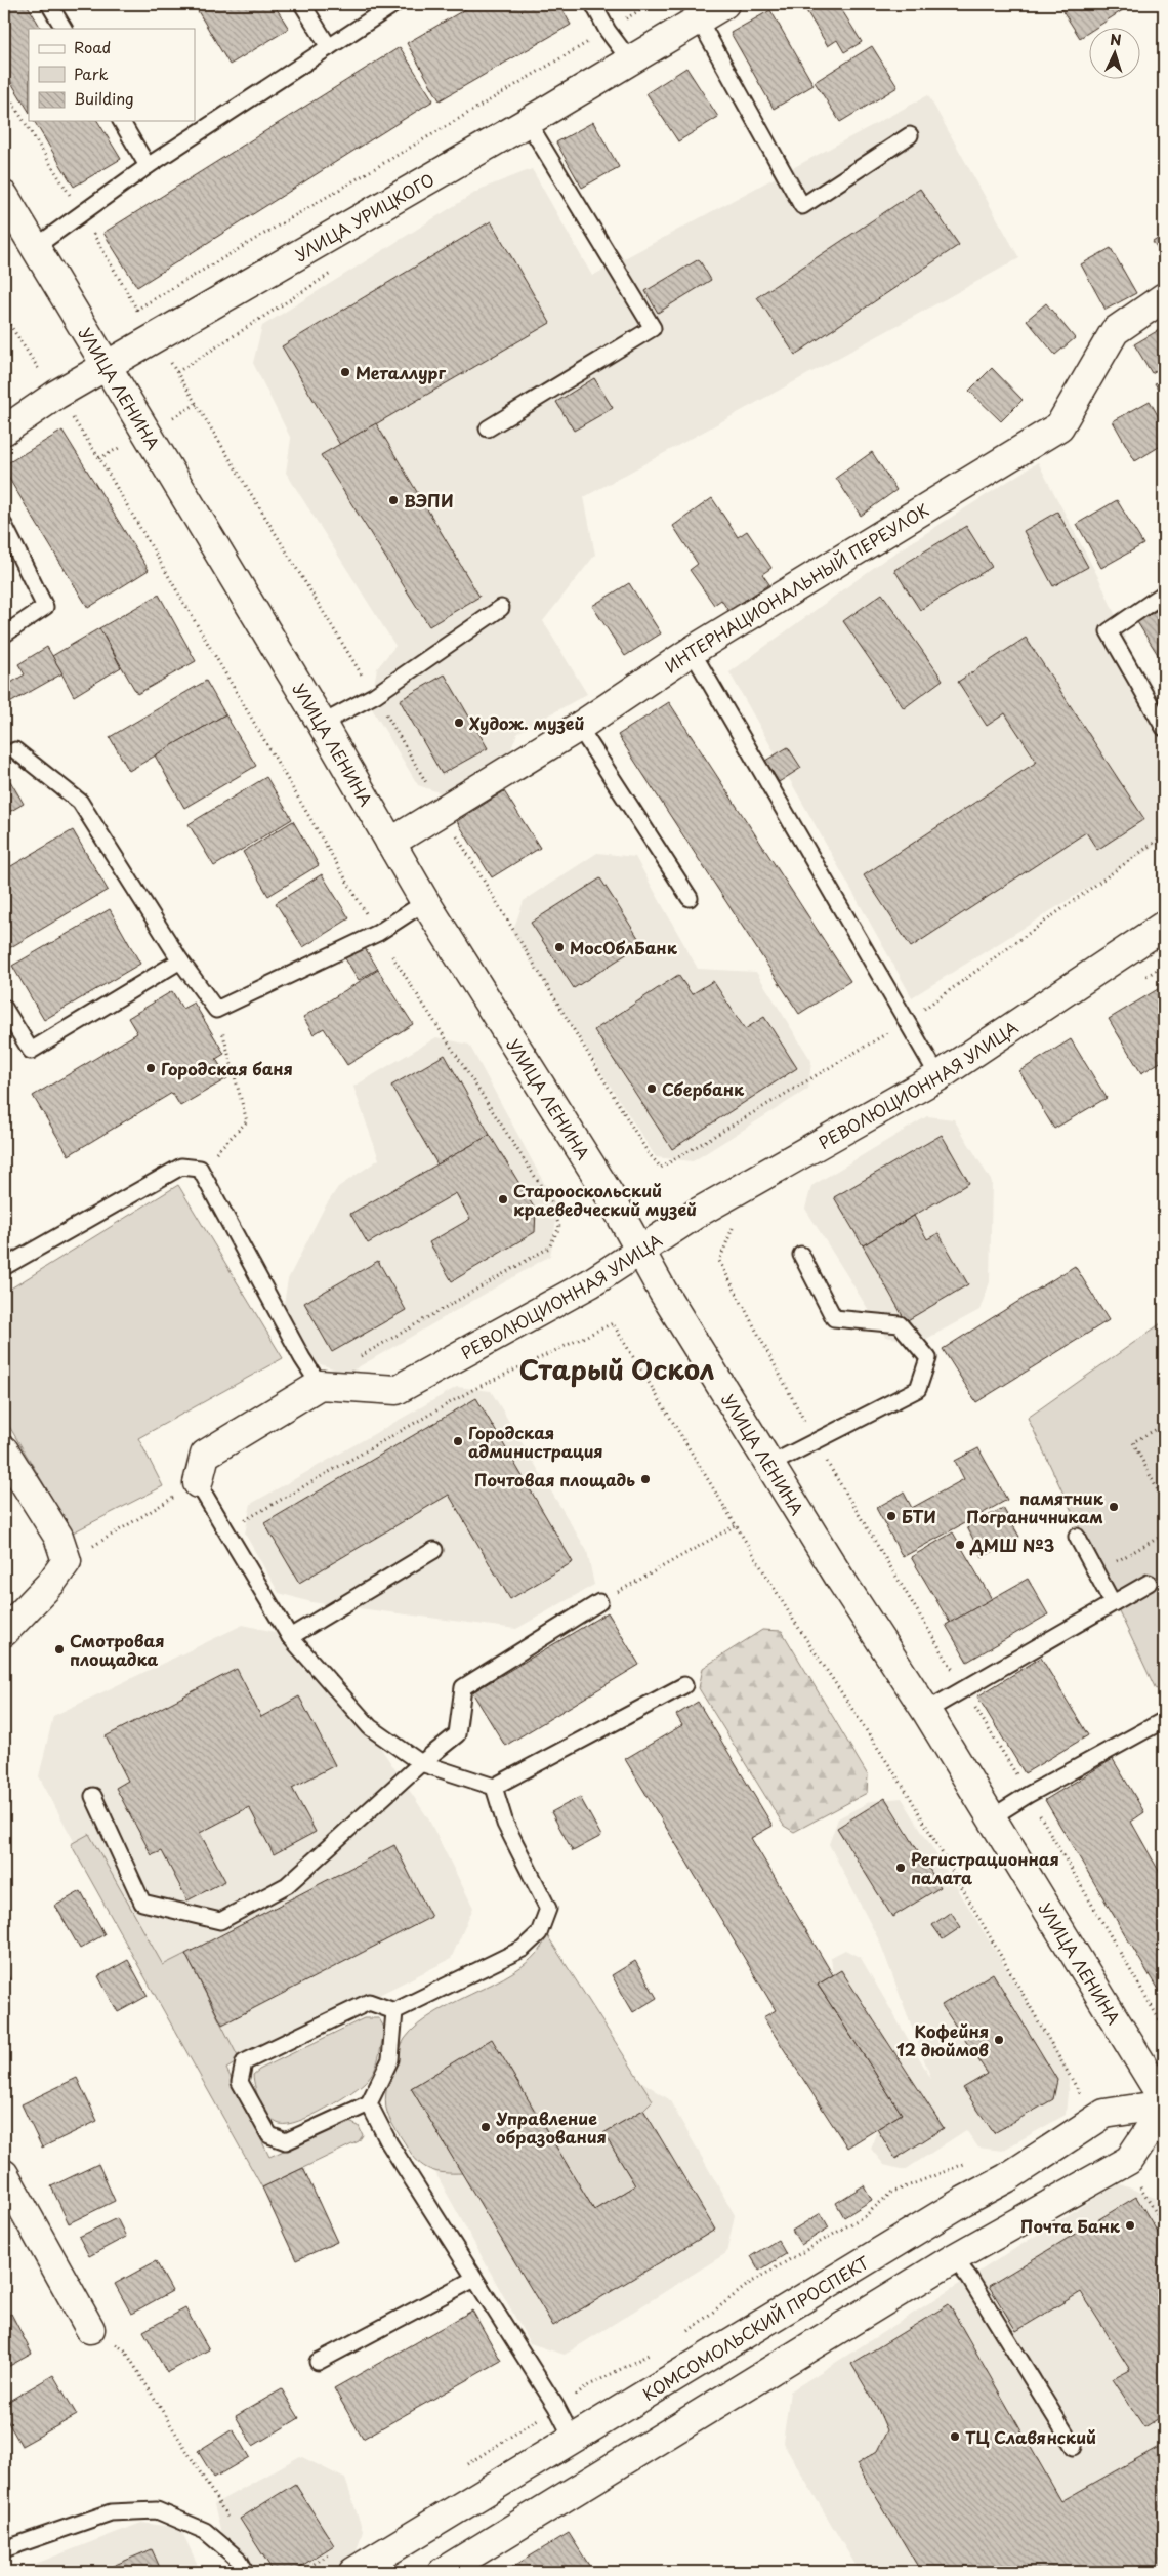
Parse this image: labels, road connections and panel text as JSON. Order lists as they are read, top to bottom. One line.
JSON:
{"streets":{"main road":["УЛИЦА УРИЦКОГО","УЛИЦА ЛЕНИНА","ИНТЕРНАЦИОНАЛЬНЫЙ ПЕРЕУЛОК","РЕВОЛЮЦИОННАЯ УЛИЦА","КОМСОМОЛЬСКИЙ ПРОСПЕКТ"]},"crossings":[["УЛИЦА УРИЦКОГО","УЛИЦА ЛЕНИНА"],["УЛИЦА ЛЕНИНА","ИНТЕРНАЦИОНАЛЬНЫЙ ПЕРЕУЛОК"],["УЛИЦА ЛЕНИНА","РЕВОЛЮЦИОННАЯ УЛИЦА"],["УЛИЦА ЛЕНИНА","КОМСОМОЛЬСКИЙ ПРОСПЕКТ"]],"districts":["Старый Оскол"],"places":["Металлург","ВЭПИ","Худож. музей","МосОблБанк","Городская баня","Сбербанк","Старооскольский краеведческий музей","Городская администрация","Почтовая площадь","памятник Пограничникам","БТИ","ДМШ №3","Смотровая площадка","Регистрационная палата","Кофейня 12 дюймов","Управление образования","Почта Банк","ТЦ Славянский"],"legend":["Road","Park","Building"],"north":"top"}
